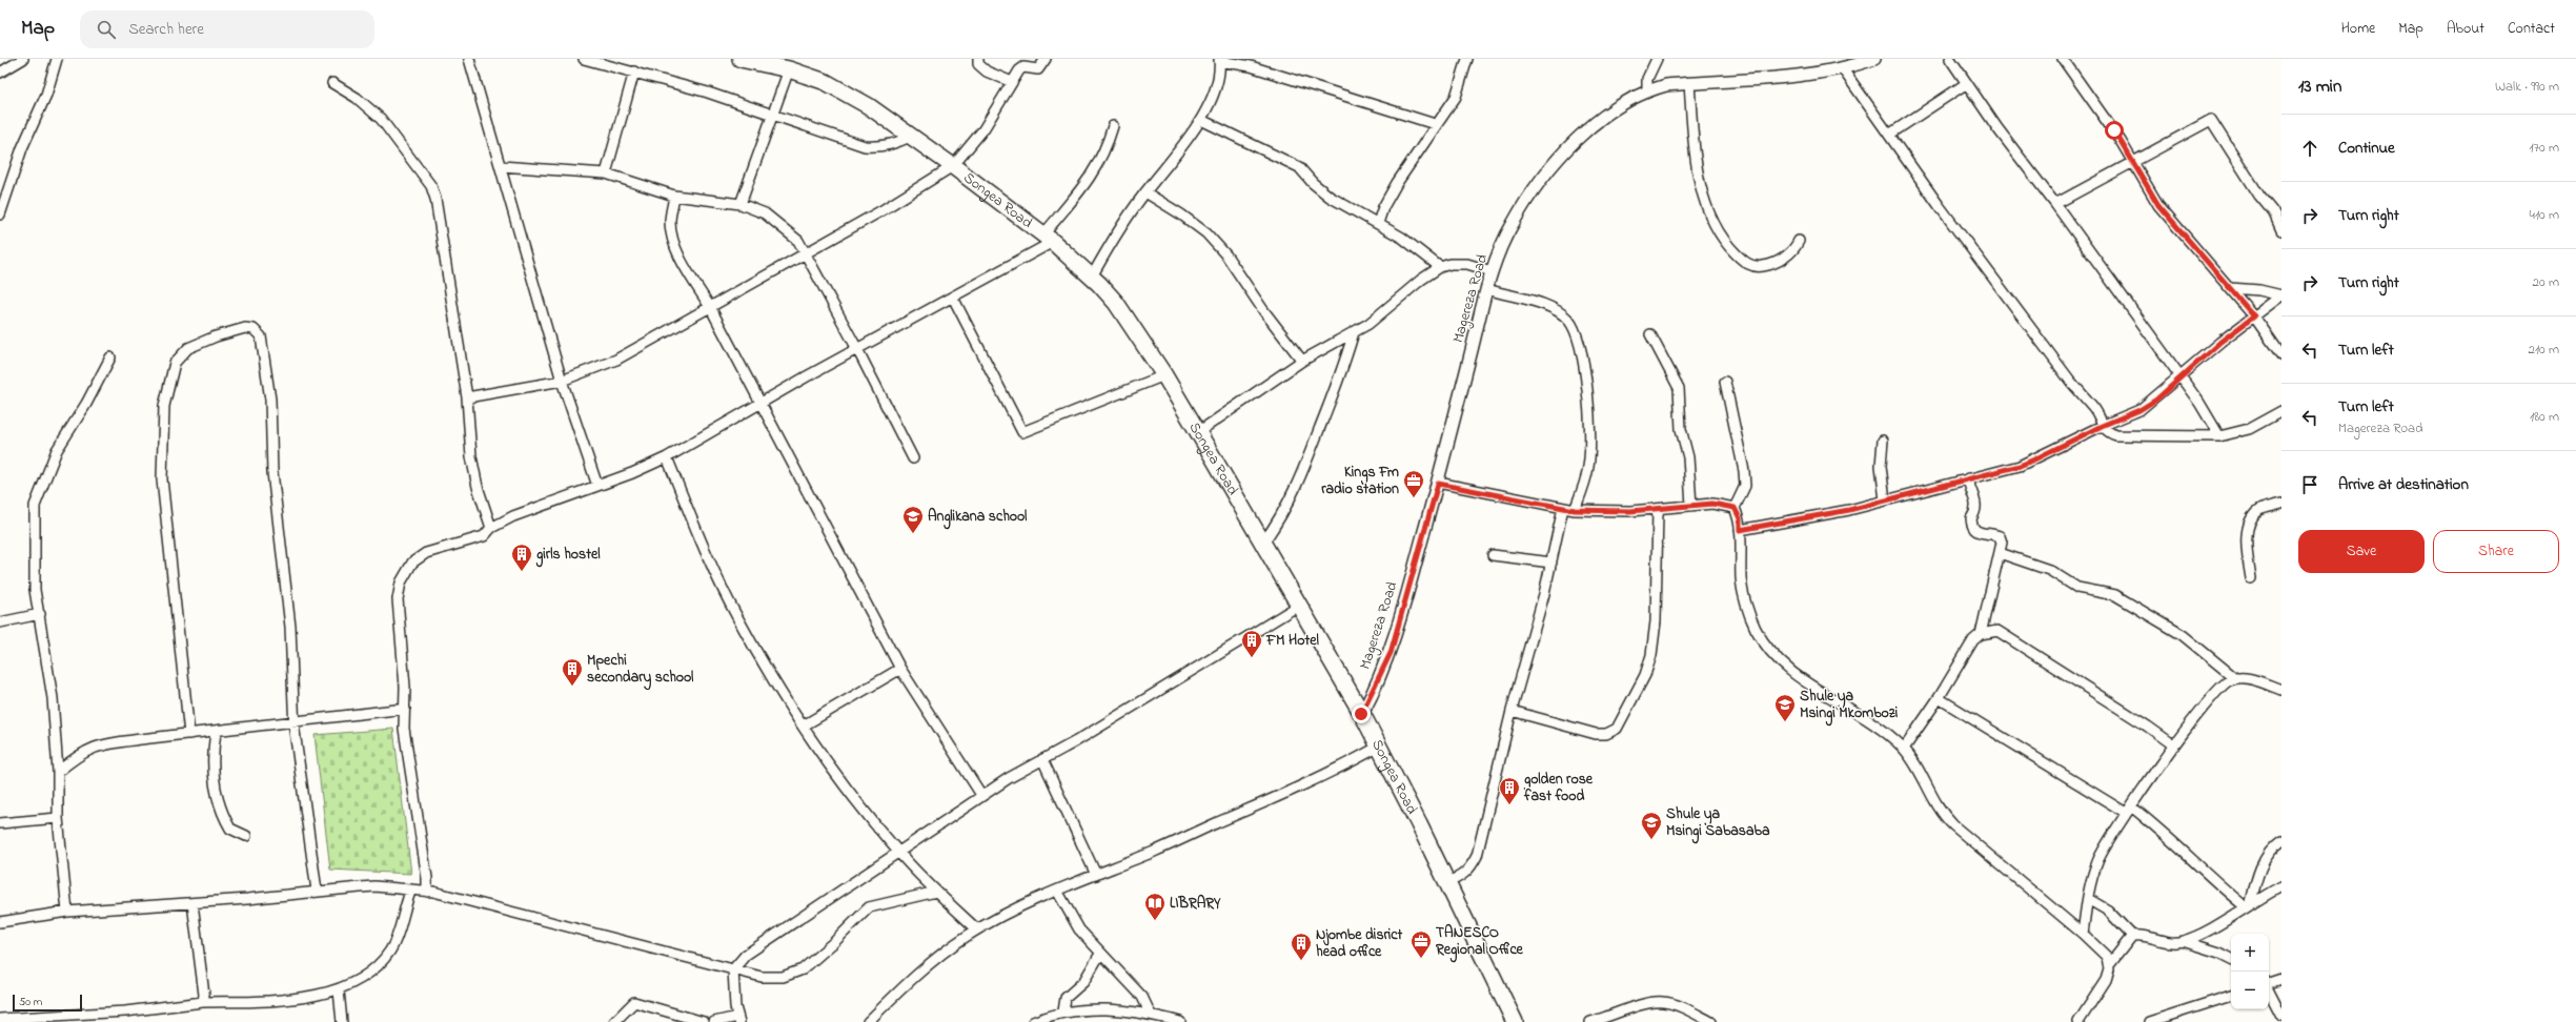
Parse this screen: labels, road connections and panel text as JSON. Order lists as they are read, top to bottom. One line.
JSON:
{"streets":{"highway":["Songea Road"],"street":["Magereza Road"]},"crossings":[["Songea Road","Magereza Road"]],"places":{"office":["Kings Fm radio station","TANESCO Regional Office"],"school or university":["Anglikana school","Shule ya Msingi Mkombozi","Shule ya Msingi Sabasaba"],"building":["girls hostel","FM Hotel","Mpechi secondary school","golden rose fast food","Njombe disrict head office"],"library":["LIBRARY"]},"scale_bar":"50 m","page":{"header":"Map","search":"Search here","nav":["Home","Map","About","Contact"],"heading":["13 min","Walk · 990 m"],"list":[["Continue","170 m"],["Turn right","410 m"],["Turn right","20 m"],["Turn left","210 m"],["Turn left","Magereza Road","180 m"],"Arrive at destination"],"buttons":["Save","Share"],"map_buttons":["+","−"],"scale":"50 m"}}
